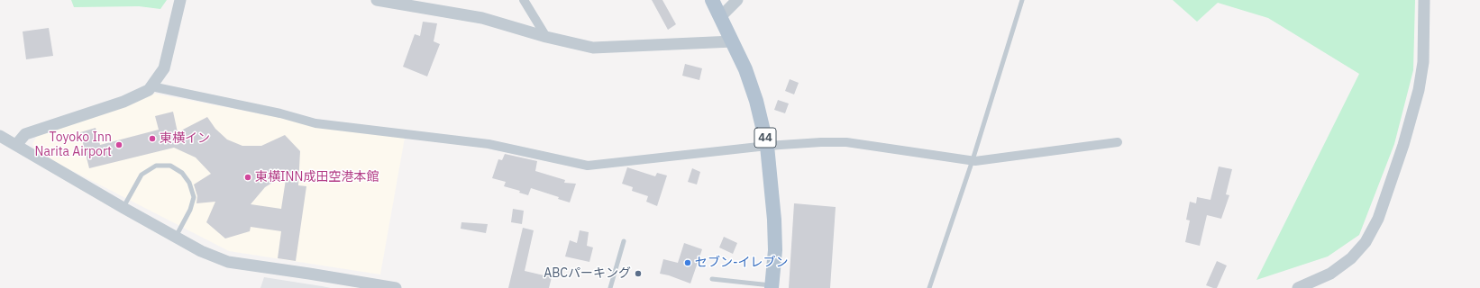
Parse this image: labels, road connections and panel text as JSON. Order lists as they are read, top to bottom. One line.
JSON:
{"streets":{"main road":["44"]},"places":["東横イン","Toyoko Inn Narita Airport","東横INN成田空港本館","セブン-イレブン","ABCパーキング"]}
